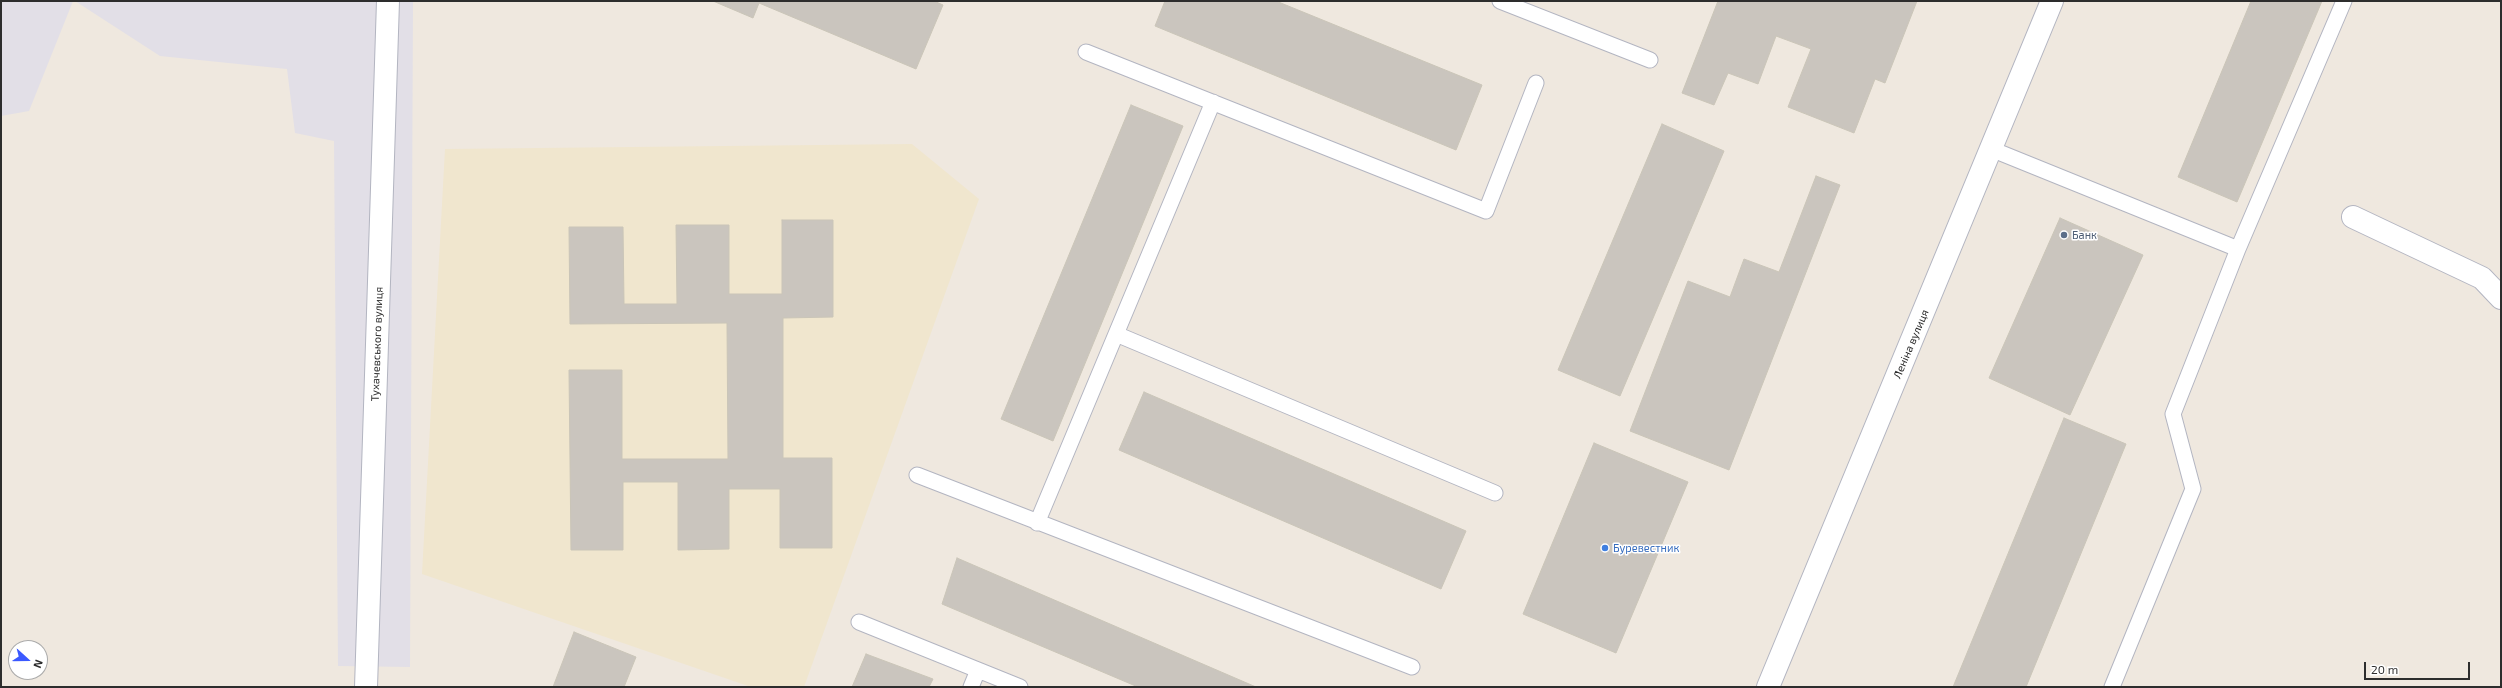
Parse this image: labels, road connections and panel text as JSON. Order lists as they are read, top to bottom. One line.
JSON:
{"streets":{"street":["Тухачевського вулиця","Леніна вулиця"]},"places":["Банк","Буревестник"],"scale_bar":"20 m","north":"right"}
